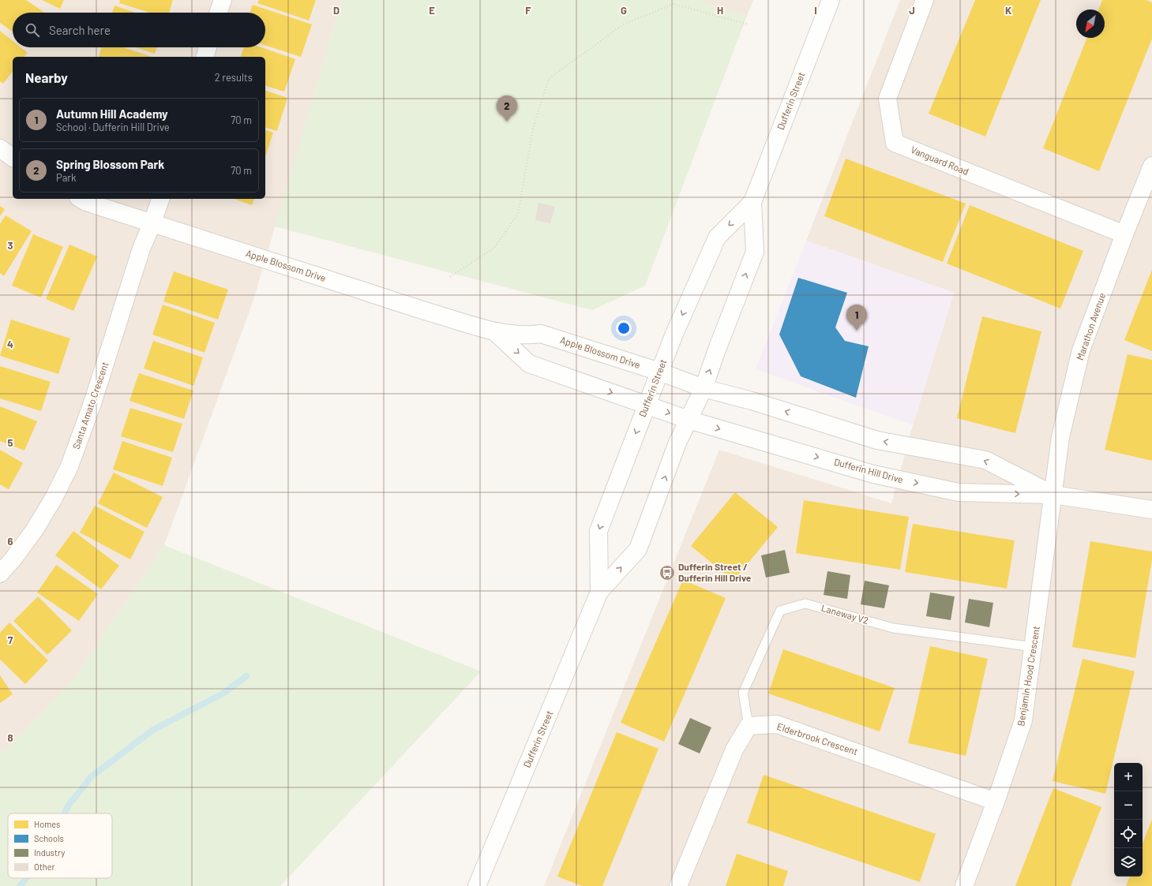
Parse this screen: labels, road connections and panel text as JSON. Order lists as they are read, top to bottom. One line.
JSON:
{"streets":{"street":["Dufferin Street","Vanguard Road","Apple Blossom Drive","Marathon Avenue","Santa Amato Crescent","Dufferin Hill Drive","Benjamin Hood Crescent","Elderbrook Crescent"],"lane":["Laneway V2"]},"crossings":[["Dufferin Street","Apple Blossom Drive"],["Dufferin Street","Dufferin Hill Drive"],["Vanguard Road","Marathon Avenue"],["Apple Blossom Drive","Santa Amato Crescent"],["Apple Blossom Drive","Dufferin Hill Drive"],["Marathon Avenue","Dufferin Hill Drive"],["Marathon Avenue","Benjamin Hood Crescent"],["Dufferin Hill Drive","Benjamin Hood Crescent"],["Laneway V2","Benjamin Hood Crescent"],["Laneway V2","Elderbrook Crescent"],["Benjamin Hood Crescent","Elderbrook Crescent"]],"places":{"bus stop":["Dufferin Street / Dufferin Hill Drive"]},"legend":["Homes","Schools","Industry","Other"],"north":"bottom left","page":{"search":"Search here","heading":["Nearby","2 results"],"pins":["2","1"],"list":[{"mark":"1","name":"Autumn Hill Academy","note":"School · Dufferin Hill Drive","value":"70 m"},{"mark":"2","name":"Spring Blossom Park","note":"Park","value":"70 m"}],"map_buttons":["+","−"]},"grid":{"columns":["D","E","F","G","H","I","J","K"],"rows":["3","4","5","6","7","8"]}}
